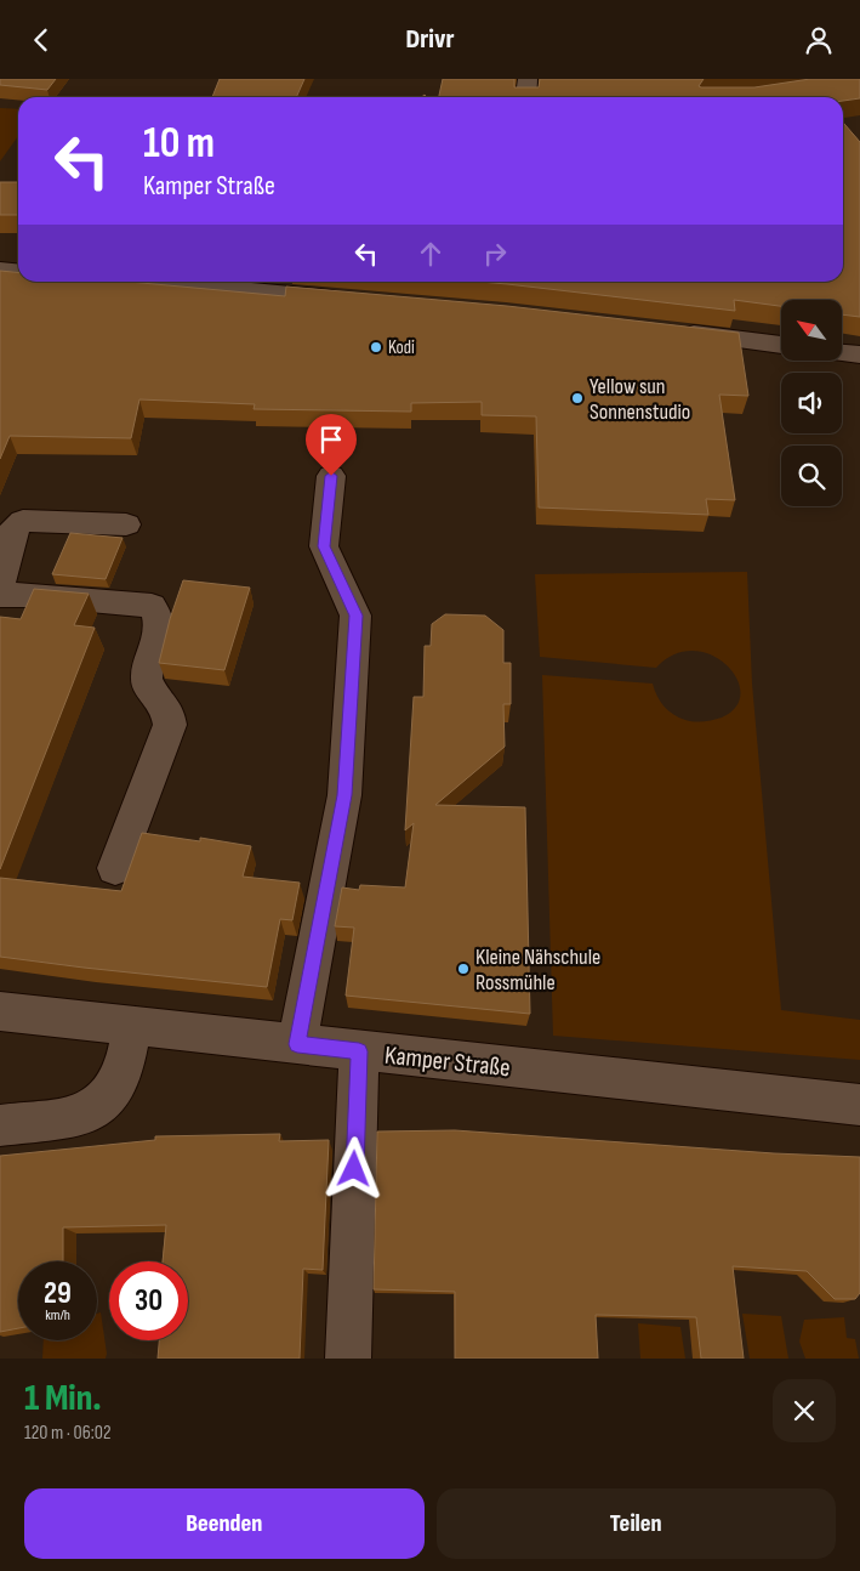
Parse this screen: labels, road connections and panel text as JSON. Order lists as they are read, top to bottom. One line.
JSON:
{"streets":{"street":["Kamper Straße"]},"places":["Kodi","Yellow sun Sonnenstudio","Kleine Nähschule Rossmühle"],"north":"top left","page":{"header":"Drivr","turn":["10 m","Kamper Straße"],"speed":"29 km/h","limit":"30","heading":["1 Min.","120 m · 06:02"],"buttons":["Beenden","Teilen"]}}
